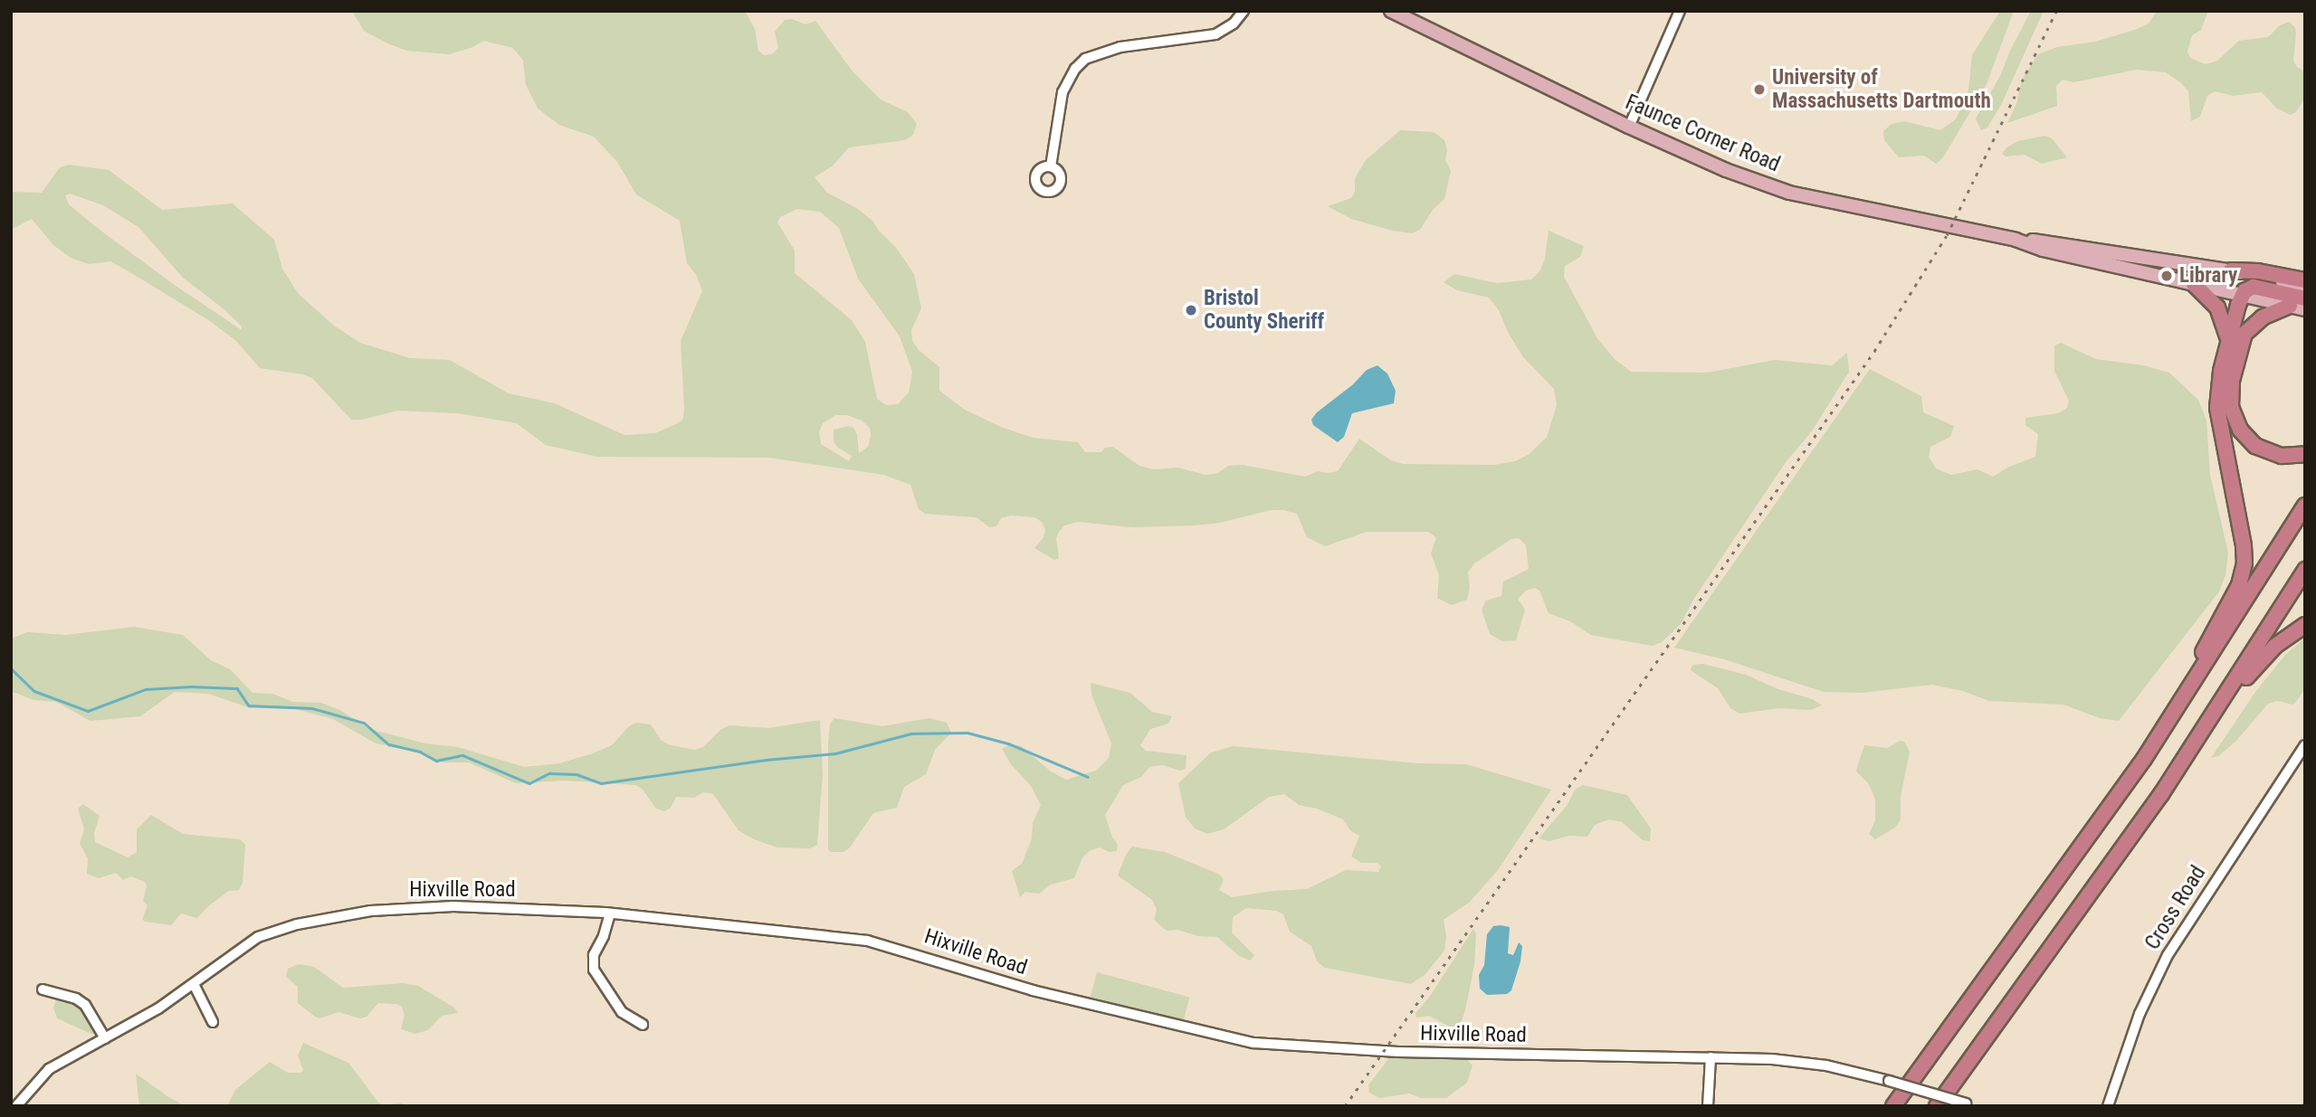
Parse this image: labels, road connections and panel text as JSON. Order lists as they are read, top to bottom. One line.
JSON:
{"streets":{"main road":["Faunce Corner Road"],"street":["Hixville Road","Cross Road"]},"places":["University of Massachusetts Dartmouth","Library","Bristol County Sheriff"]}
